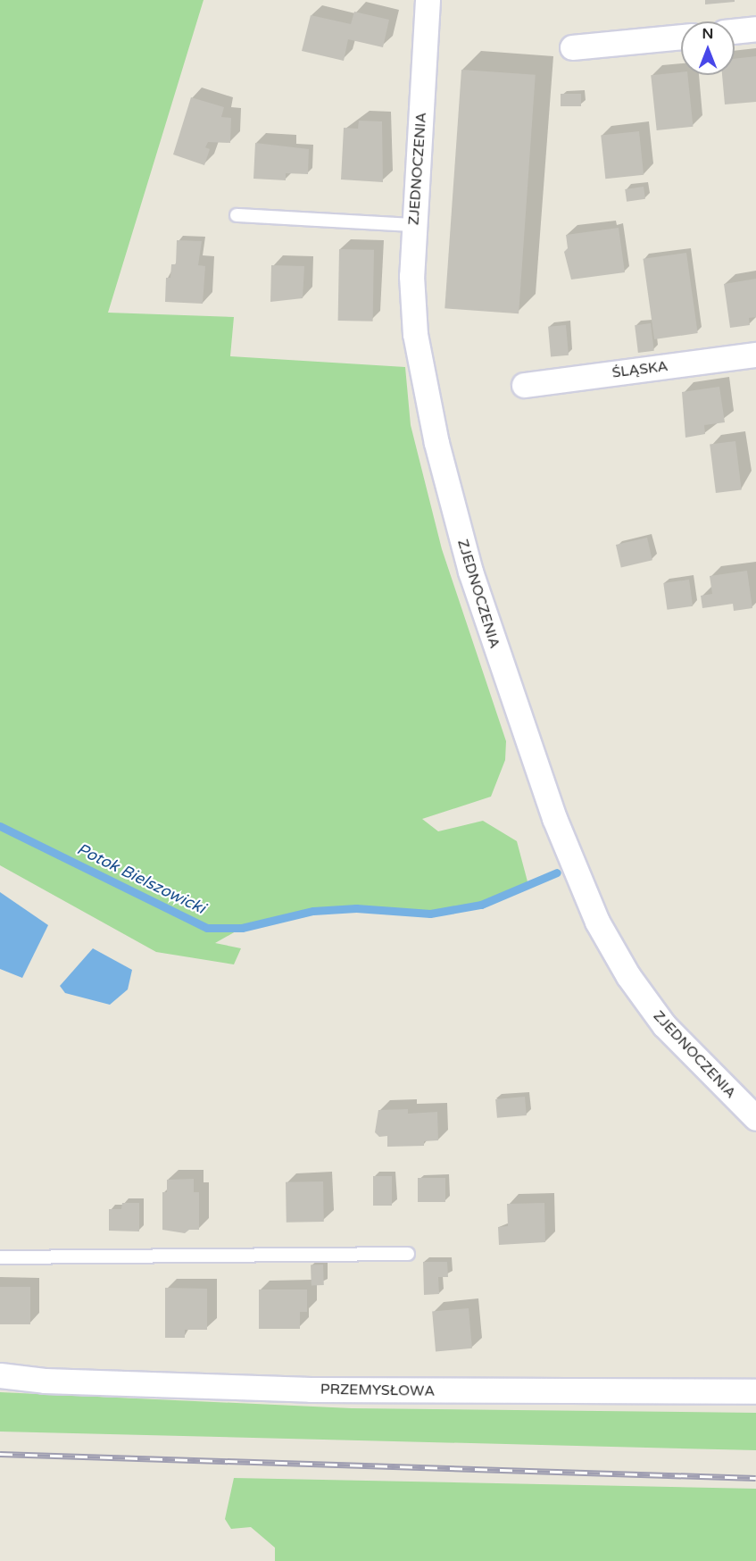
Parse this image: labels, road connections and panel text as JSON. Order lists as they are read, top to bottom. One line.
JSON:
{"streets":{"street":["ZJEDNOCZENIA","ŚLĄSKA","PRZEMYSŁOWA"]},"water":["Potok Bielszowicki"],"north":"top"}
